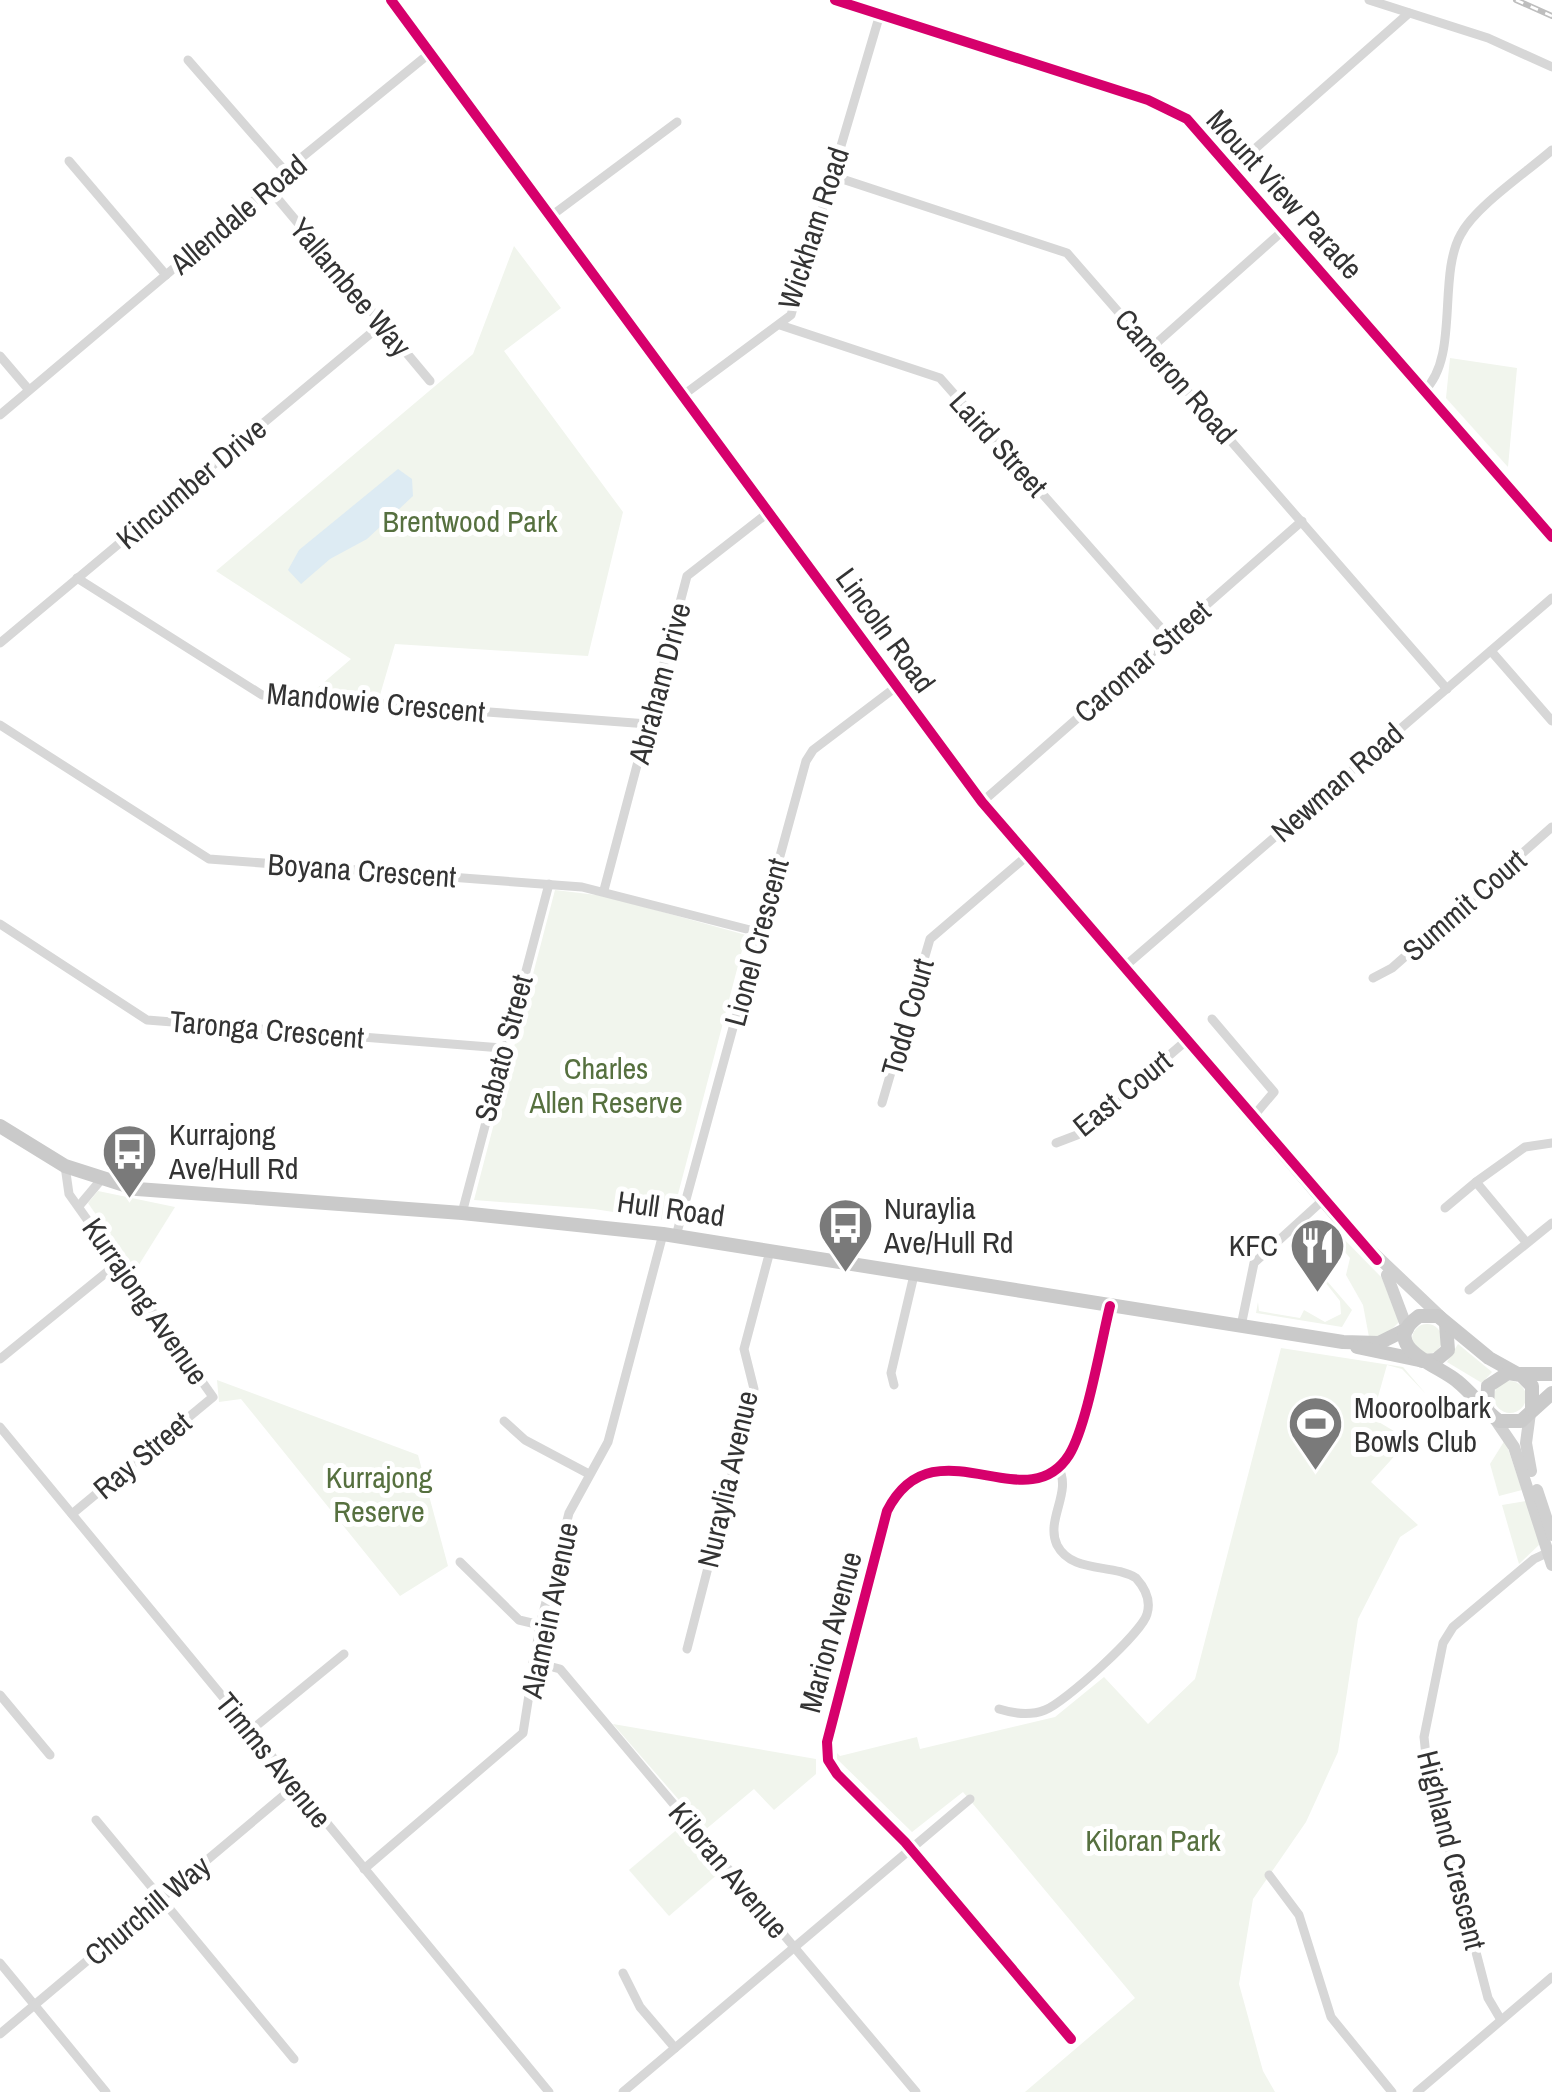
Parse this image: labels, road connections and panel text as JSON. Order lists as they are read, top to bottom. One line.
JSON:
{"streets":{"main road":["Lincoln Road","Hull Road"],"street":["Mount View Parade","Allendale Road","Wickham Road","Yallambee Way","Cameron Road","Laird Street","Kincumber Drive","Caromar Street","Abraham Drive","Mandowie Crescent","Newman Road","Boyana Crescent","Summit Court","Lionel Crescent","Todd Court","Taronga Crescent","Sabato Street","East Court","Kurrajong Avenue","Ray Street","Nuraylia Avenue","Alamein Avenue","Marion Avenue","Timms Avenue","Highland Crescent","Kiloran Avenue","Churchill Way"]},"crossings":[["Mount View Parade","Wickham Road"],["Allendale Road","Yallambee Way"],["Allendale Road","Lincoln Road"],["Wickham Road","Cameron Road"],["Wickham Road","Laird Street"],["Wickham Road","Lincoln Road"],["Yallambee Way","Kincumber Drive"],["Cameron Road","Caromar Street"],["Cameron Road","Newman Road"],["Laird Street","Caromar Street"],["Kincumber Drive","Mandowie Crescent"],["Lincoln Road","Caromar Street"],["Lincoln Road","Abraham Drive"],["Lincoln Road","Newman Road"],["Lincoln Road","Lionel Crescent"],["Lincoln Road","Todd Court"],["Lincoln Road","East Court"],["Lincoln Road","Hull Road"],["Abraham Drive","Mandowie Crescent"],["Abraham Drive","Boyana Crescent"],["Boyana Crescent","Lionel Crescent"],["Boyana Crescent","Sabato Street"],["Lionel Crescent","Hull Road"],["Lionel Crescent","Alamein Avenue"],["Taronga Crescent","Sabato Street"],["Sabato Street","Hull Road"],["Hull Road","Kurrajong Avenue"],["Hull Road","Nuraylia Avenue"],["Hull Road","Alamein Avenue"],["Kurrajong Avenue","Ray Street"],["Ray Street","Timms Avenue"],["Alamein Avenue","Timms Avenue"],["Alamein Avenue","Kiloran Avenue"],["Timms Avenue","Churchill Way"]],"parks":["Brentwood Park","Charles Allen Reserve","Kurrajong Reserve","Kiloran Park"],"places":{"bus stop":["Kurrajong Ave/Hull Rd","Nuraylia Ave/Hull Rd"],"restaurant":["KFC"],"sports":["Mooroolbark Bowls Club"]}}
